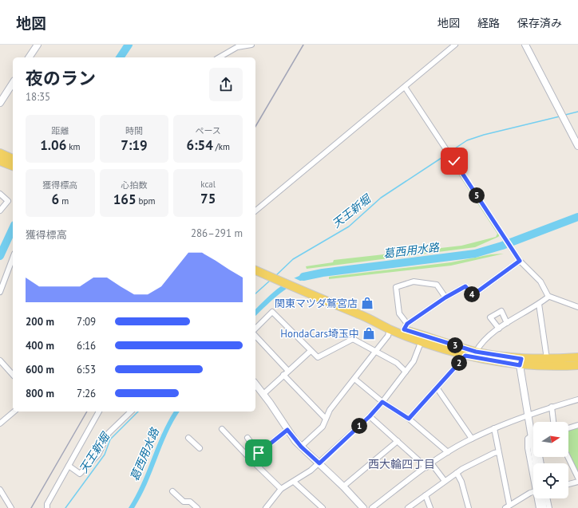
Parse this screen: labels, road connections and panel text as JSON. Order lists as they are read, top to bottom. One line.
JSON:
{"districts":["西大輪四丁目"],"water":["天王新堀","葛西用水路"],"places":{"shop":["関東マツダ鷲宮店","HondaCars埼玉中"]},"north":"right","page":{"header":"地図","nav":["地図","経路","保存済み"],"heading":["夜のラン","18:35"],"stats":[["距離","1.06 km"],["時間","7:19"],["ペース","6:54 /km"],["獲得標高","6 m"],["心拍数","165 bpm"],["kcal","75"]],"pins":["5","4","3","2","1"],"chart":["獲得標高","286–291 m"],"list":[{"name":"200 m","note":"7:09"},{"name":"400 m","note":"6:16"},{"name":"600 m","note":"6:53"},{"name":"800 m","note":"7:26"}]}}
